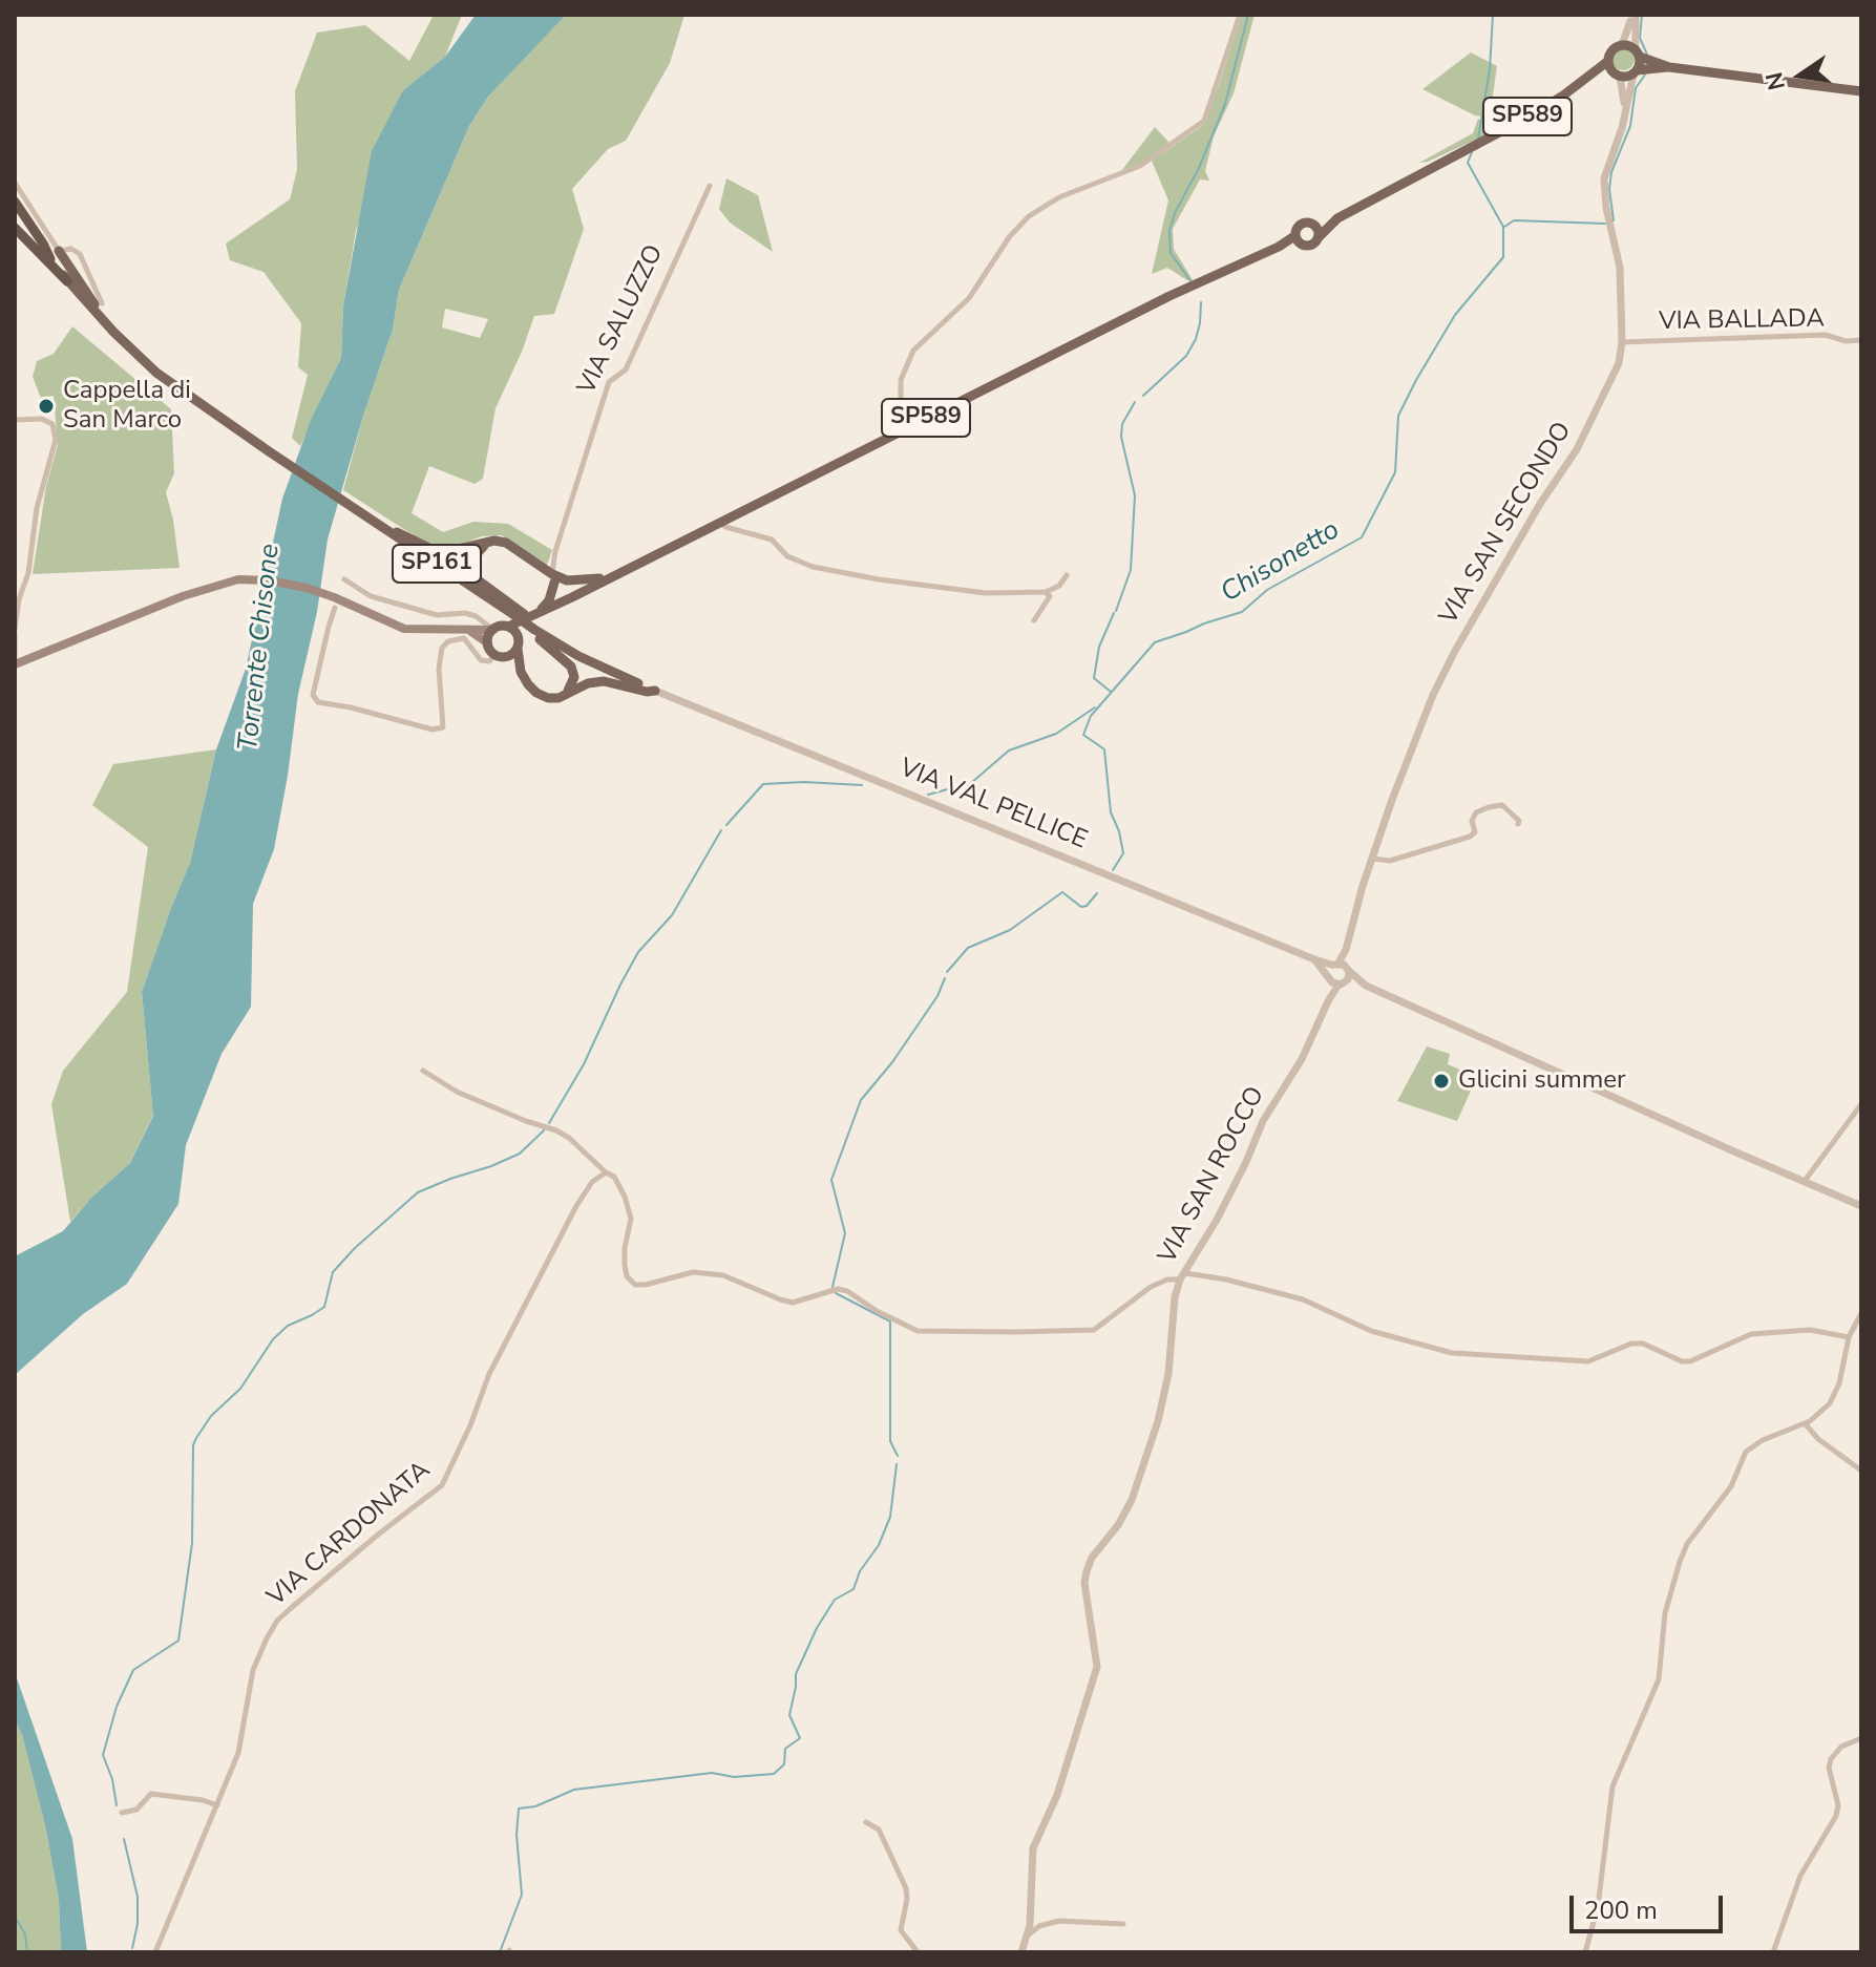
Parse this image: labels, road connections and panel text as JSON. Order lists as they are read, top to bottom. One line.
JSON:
{"streets":{"highway":["SP161"],"main road":["SP589"],"street":["VIA SALUZZO","VIA BALLADA","VIA SAN SECONDO","VIA VAL PELLICE","VIA SAN ROCCO","VIA CARDONATA"]},"crossings":[["SP589","VIA SAN SECONDO"],["SP589","SP161"],["VIA BALLADA","VIA SAN SECONDO"],["VIA SAN SECONDO","SP161"],["VIA SAN SECONDO","VIA VAL PELLICE"],["VIA SAN SECONDO","VIA SAN ROCCO"],["SP161","VIA VAL PELLICE"],["SP161","VIA SAN ROCCO"],["VIA VAL PELLICE","VIA SAN ROCCO"]],"water":["Chisonetto","Torrente Chisone"],"places":["Cappella di San Marco","Glicini summer"],"scale_bar":"200 m","north":"left"}
